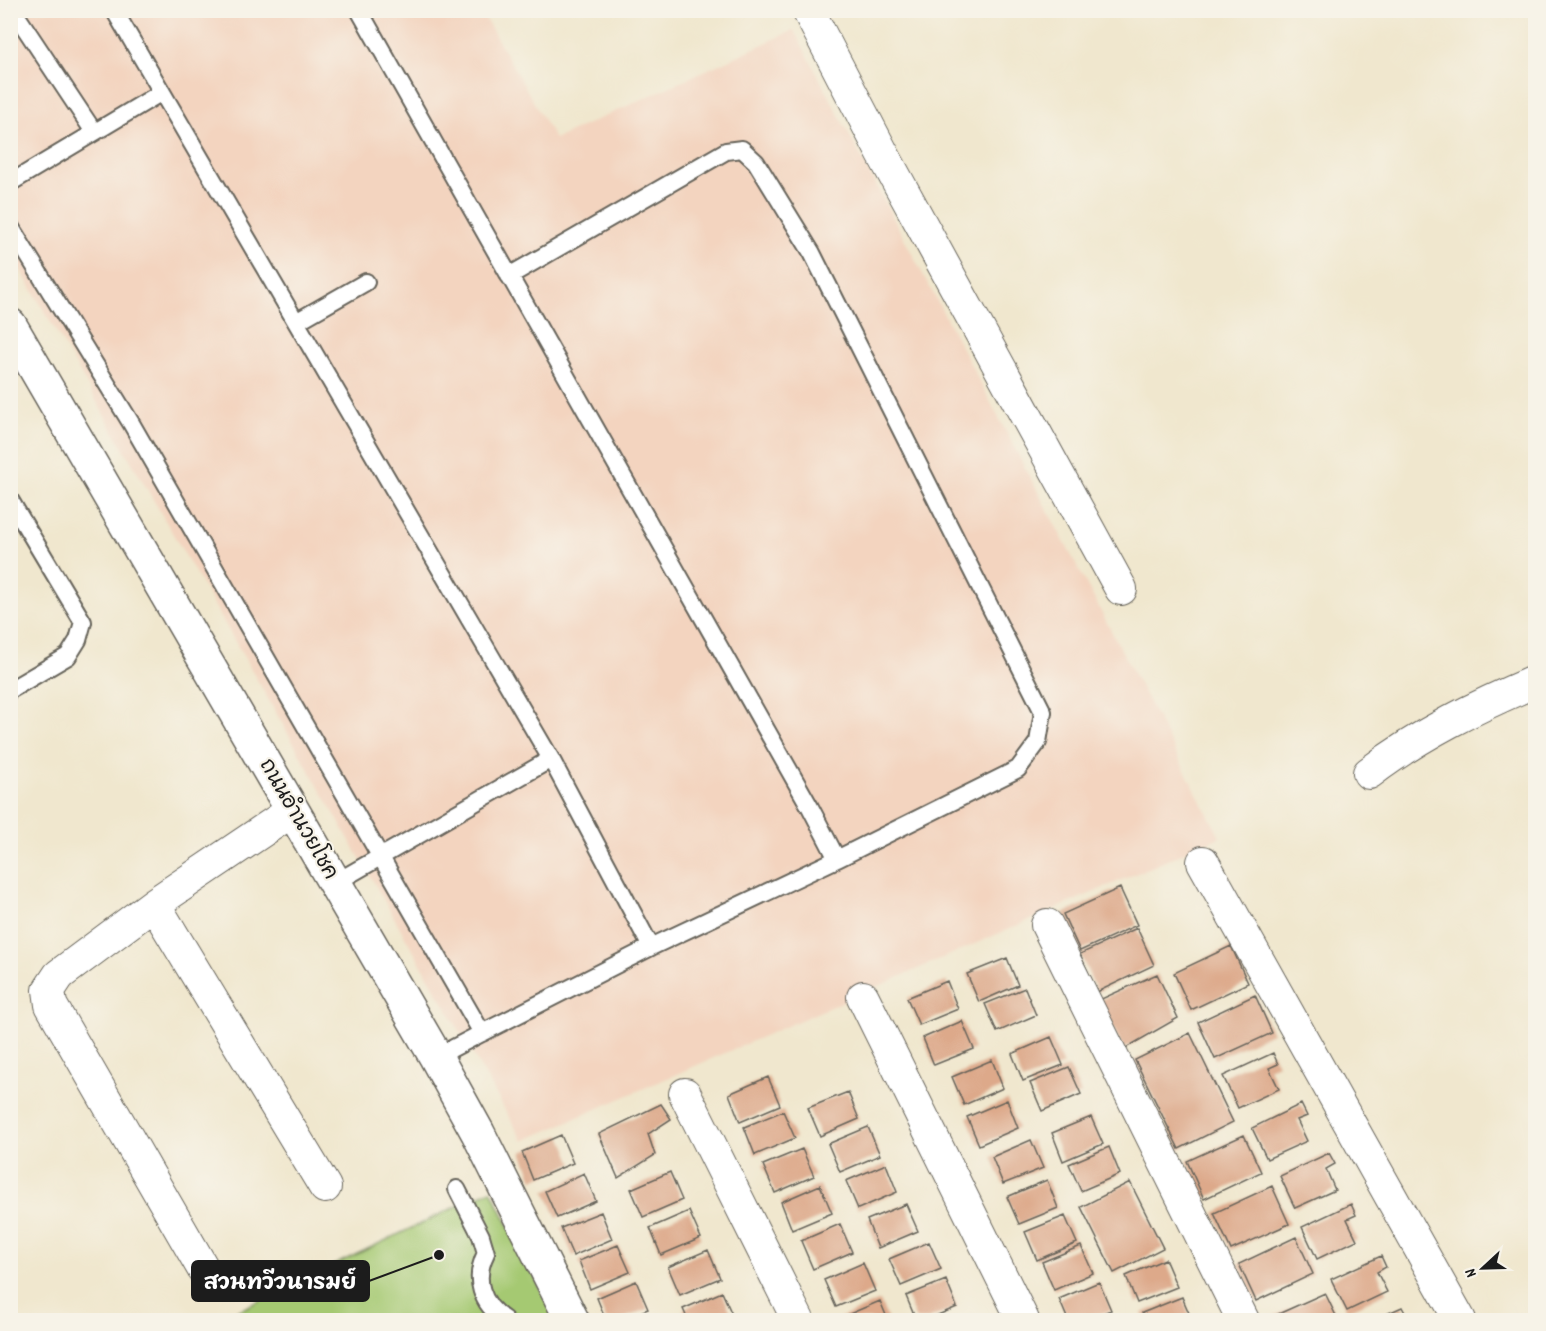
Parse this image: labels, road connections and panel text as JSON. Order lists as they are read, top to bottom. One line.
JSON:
{"streets":{"street":["ถนนอำนวยโชค"]},"places":["สวนทวีวนารมย์"],"north":"left"}
